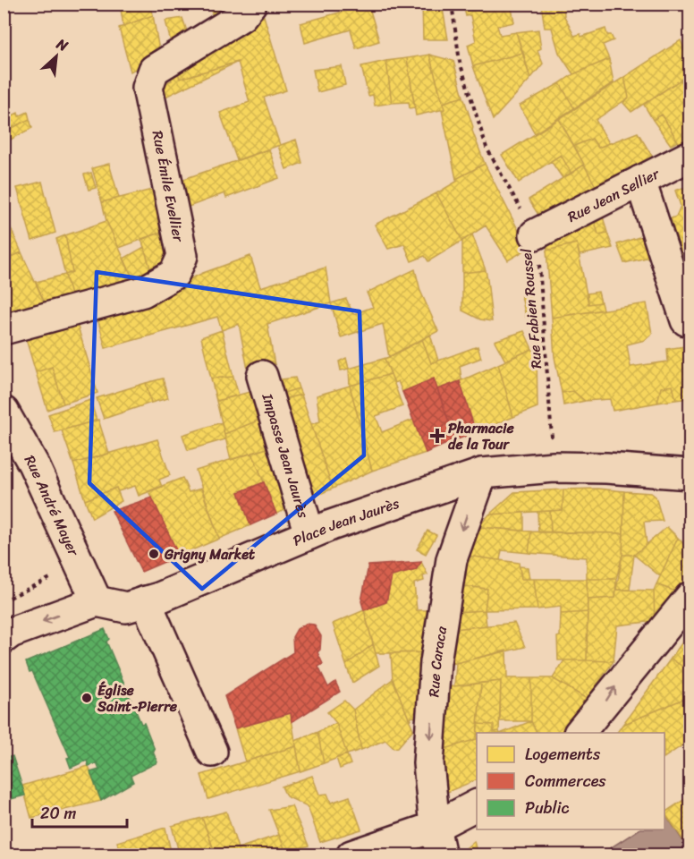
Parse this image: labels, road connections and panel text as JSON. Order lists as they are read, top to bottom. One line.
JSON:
{"streets":{"street":["Rue Émile Evellier","Rue Jean Sellier","Impasse Jean Jaurès","Rue André Mayer","Place Jean Jaurès","Rue Caraca"],"path":["Rue Fabien Roussel"]},"crossings":[["Rue Jean Sellier","Rue Fabien Roussel"],["Rue Fabien Roussel","Place Jean Jaurès"],["Impasse Jean Jaurès","Place Jean Jaurès"],["Rue André Mayer","Place Jean Jaurès"],["Place Jean Jaurès","Rue Caraca"]],"one_way":["Rue Caraca"],"places":{"health":["Pharmacie de la Tour"],"other":["Grigny Market","Église Saint-Pierre"]},"legend":["Logements","Commerces","Public"],"scale_bar":"20 m","north":"top right"}
